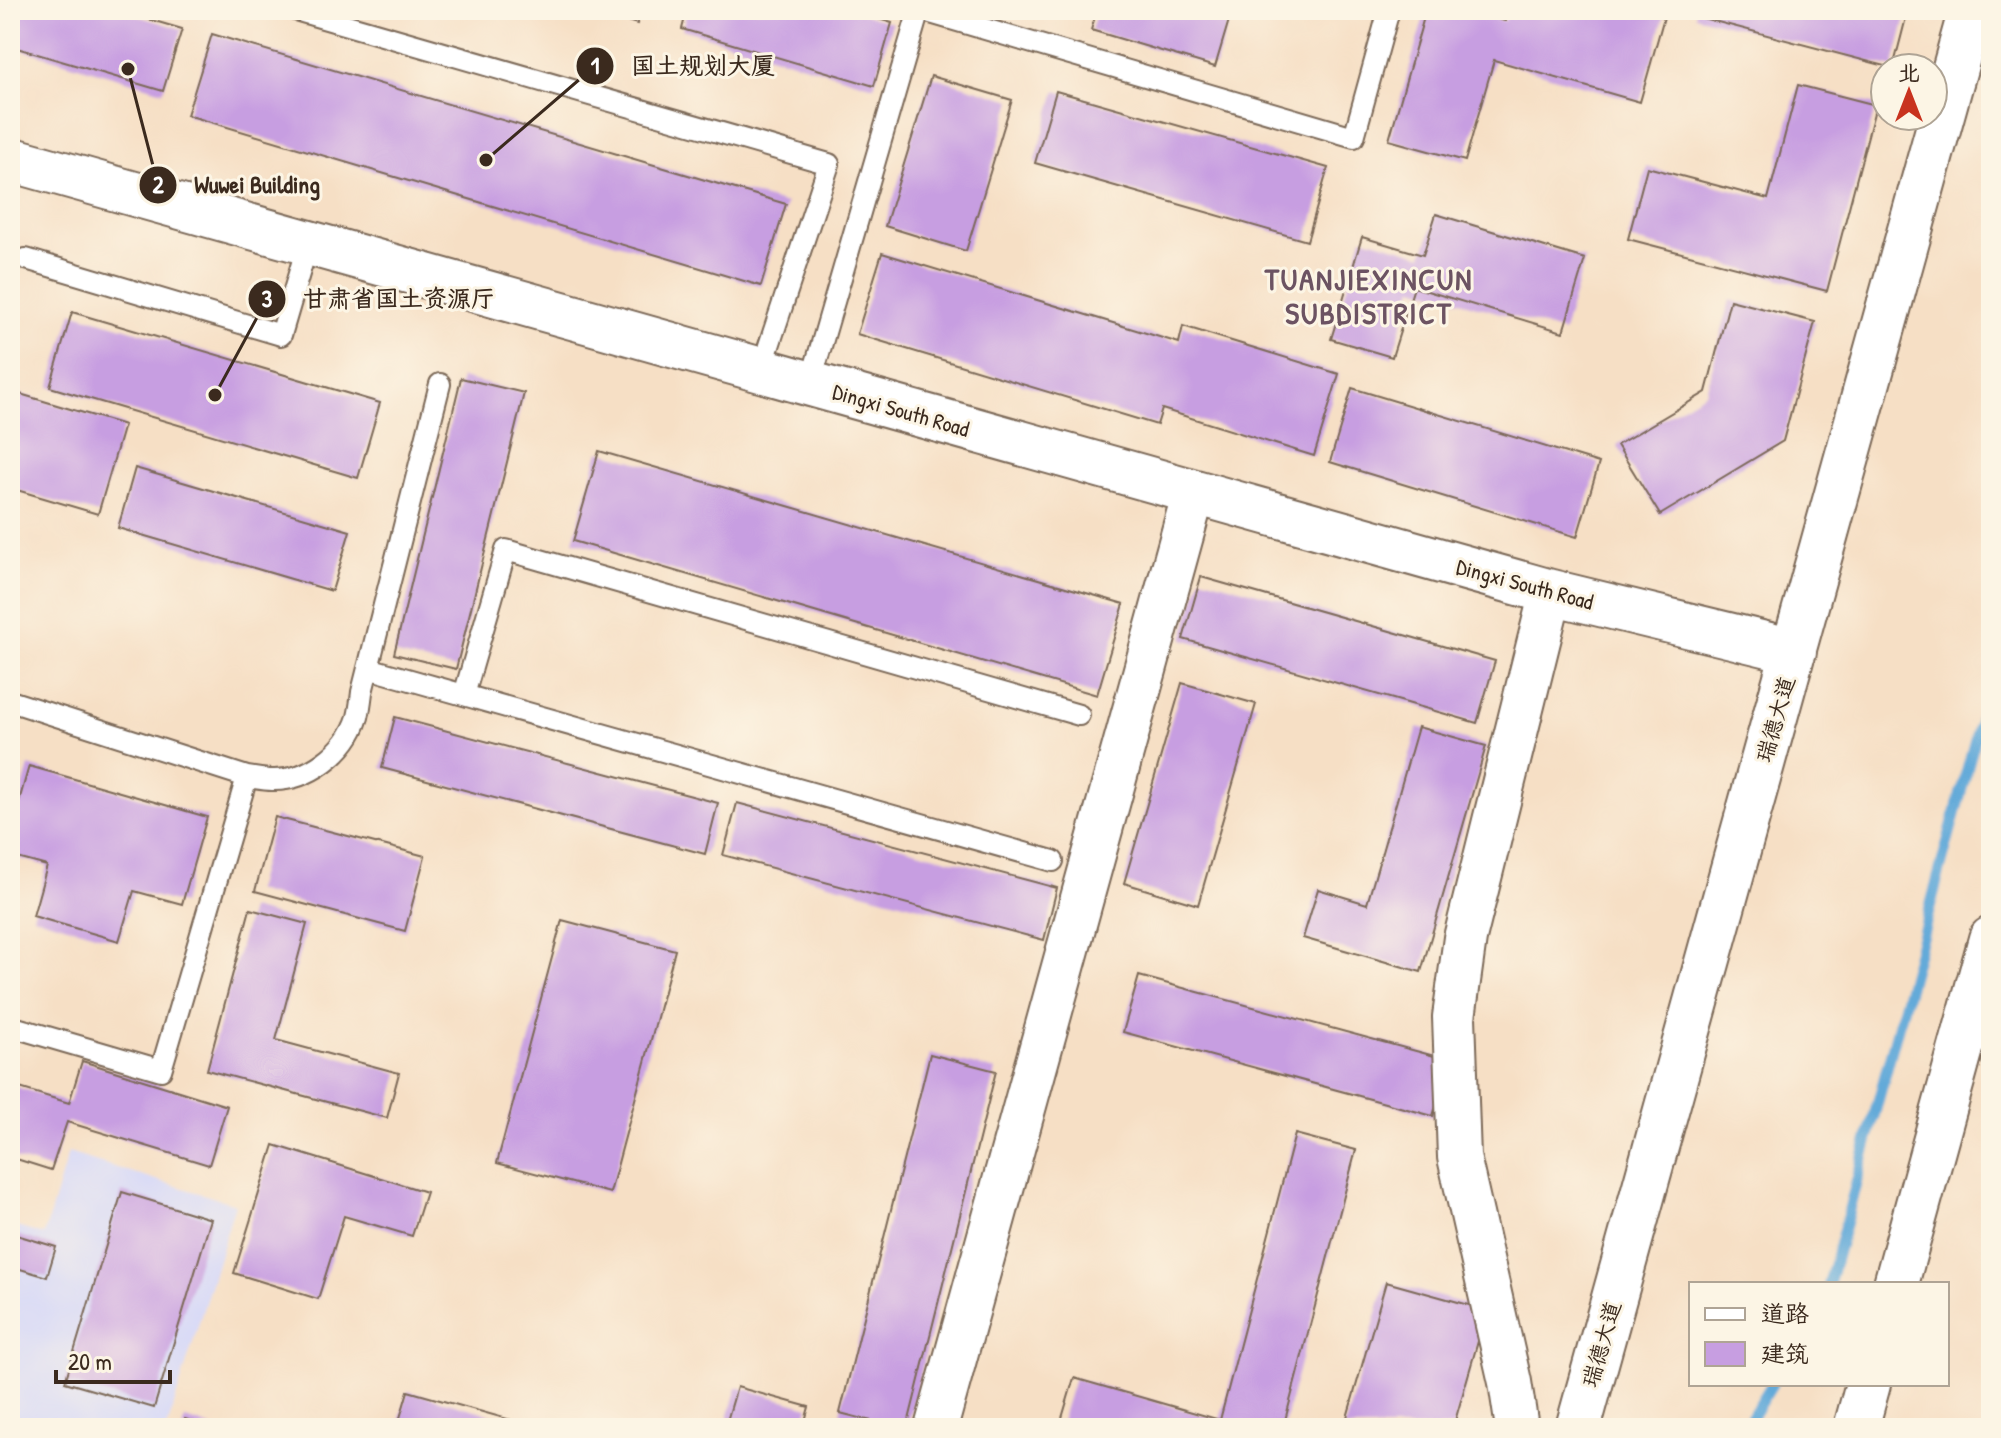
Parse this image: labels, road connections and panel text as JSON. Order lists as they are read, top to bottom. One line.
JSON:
{"streets":{"street":["Dingxi South Road","瑞德大道"]},"crossings":[["Dingxi South Road","瑞德大道"]],"districts":["TUANJIEXINCUN SUBDISTRICT"],"places":["Wuwei Building","国土规划大厦","甘肃省国土资源厅"],"legend":["道路","建筑"],"scale_bar":"20 m","north":"top"}
